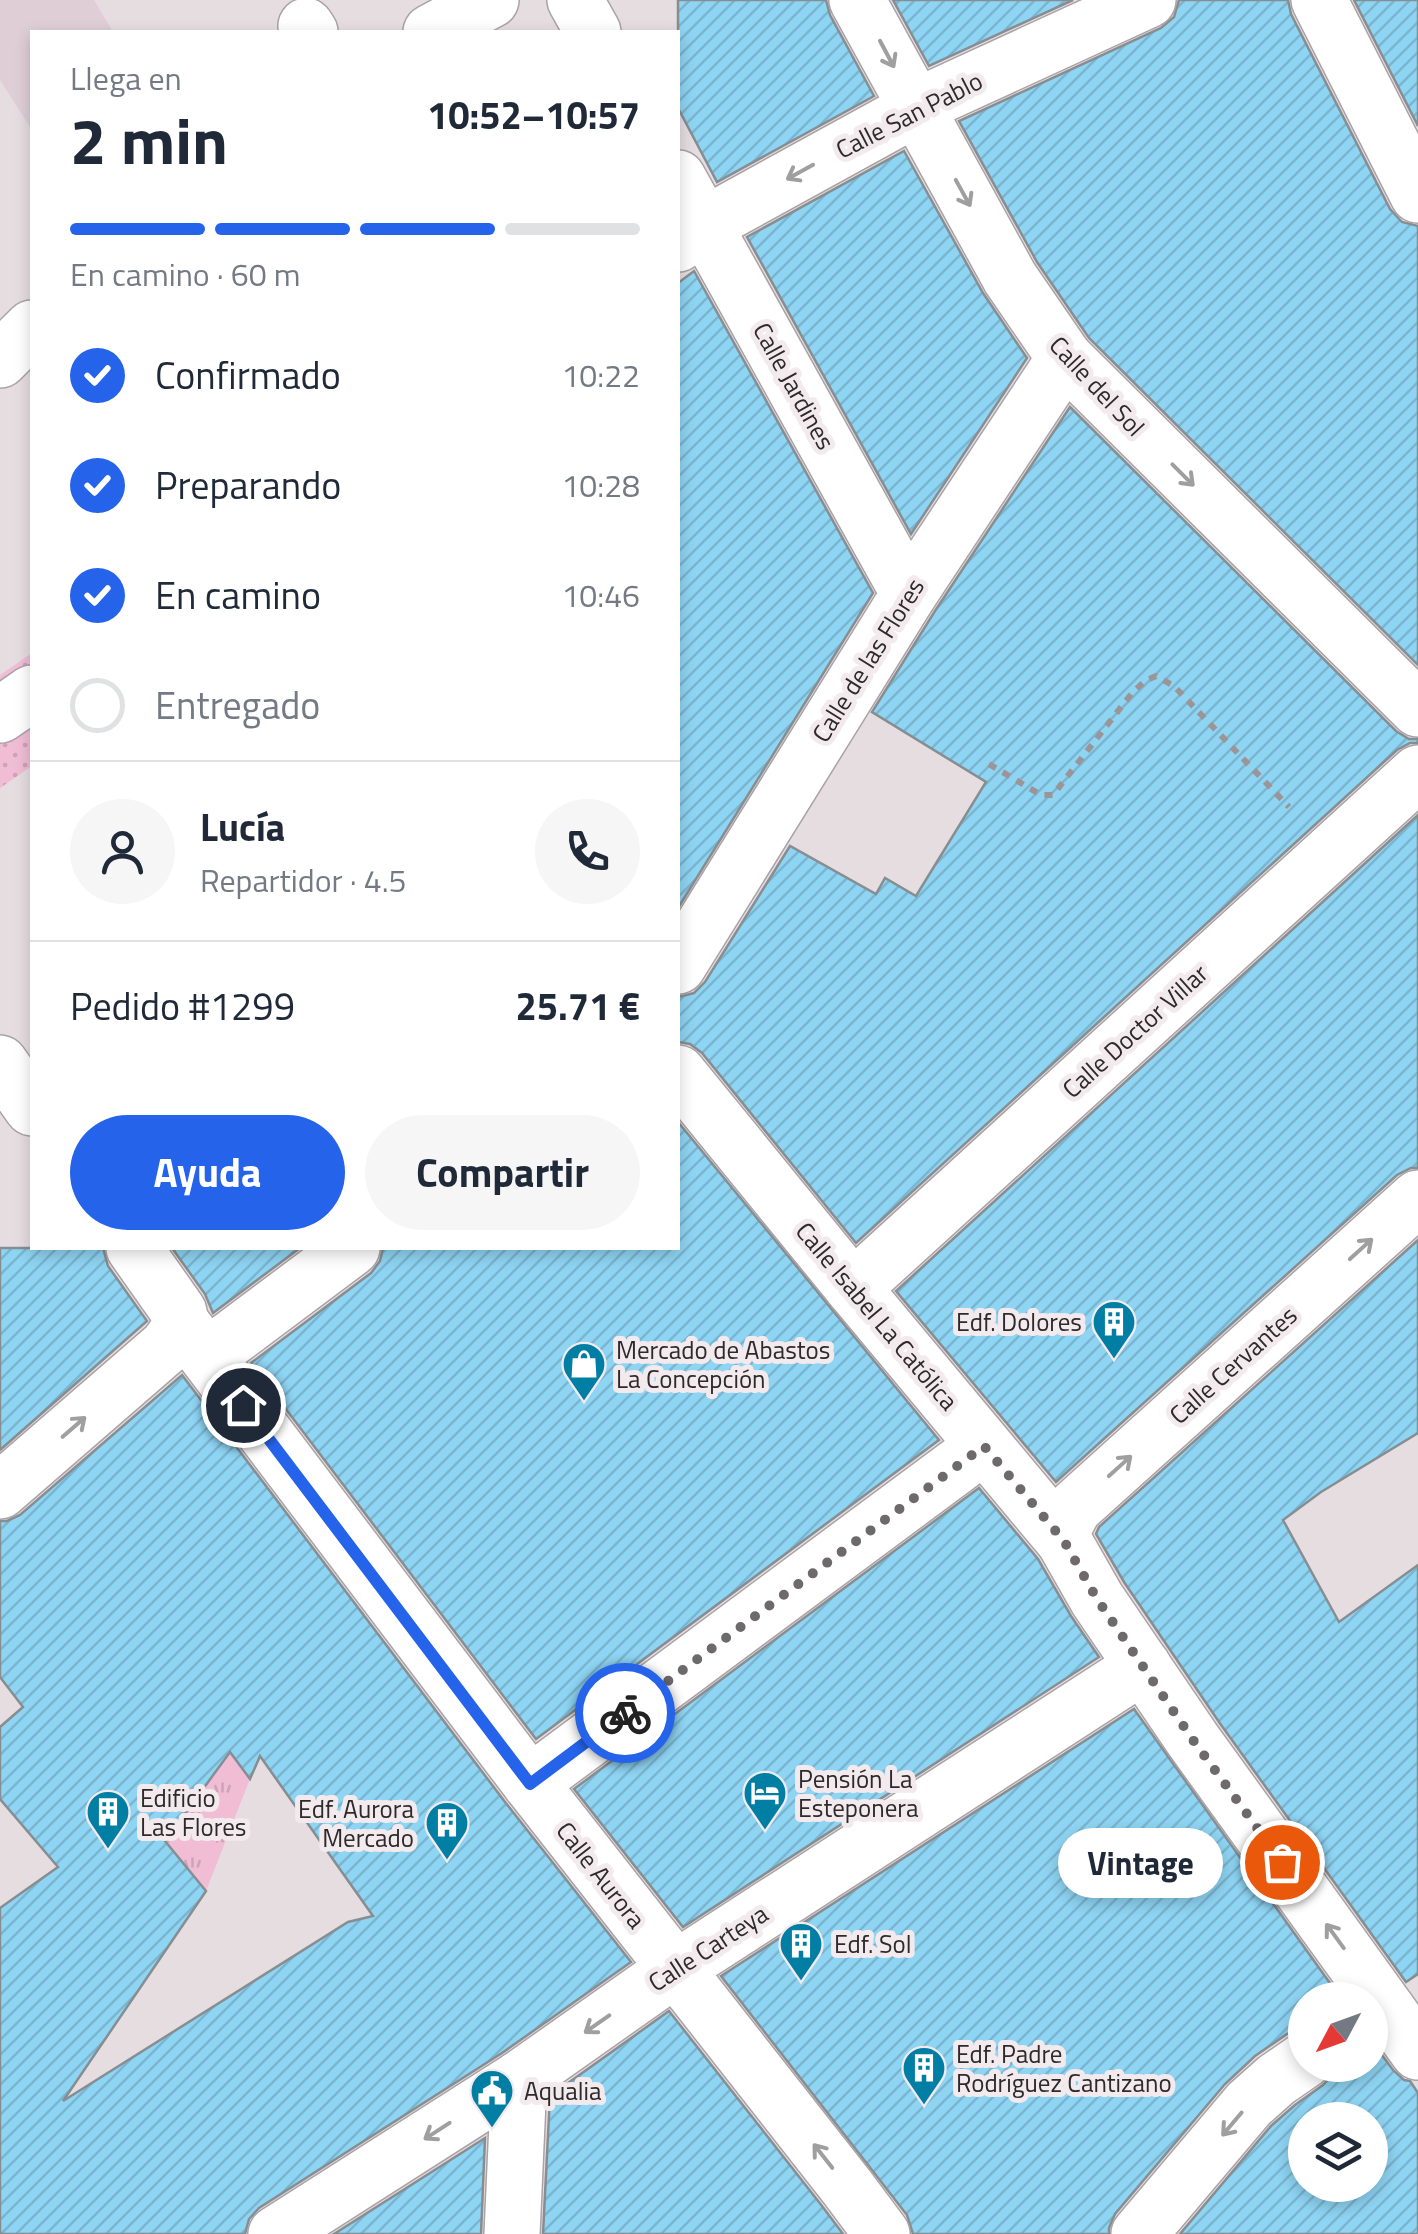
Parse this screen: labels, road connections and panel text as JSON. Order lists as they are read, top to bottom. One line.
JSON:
{"streets":{"street":["Calle San Pablo","Calle Jardines","Calle del Sol","Calle de las Flores","Calle Doctor Villar","Calle Isabel La Católica","Calle Cervantes","Calle Aurora","Calle Carteya"]},"crossings":[["Calle San Pablo","Calle Jardines"],["Calle San Pablo","Calle del Sol"],["Calle Jardines","Calle de las Flores"],["Calle del Sol","Calle de las Flores"],["Calle Doctor Villar","Calle Isabel La Católica"],["Calle Isabel La Católica","Calle Cervantes"],["Calle Isabel La Católica","Calle Carteya"],["Calle Aurora","Calle Carteya"]],"one_way":["Calle San Pablo","Calle del Sol","Calle Isabel La Católica","Calle Carteya"],"places":{"building":["Edf. Dolores","Edificio Las Flores","Edf. Aurora Mercado","Edf. Sol","Edf. Padre Rodríguez Cantizano"],"shop":["Mercado de Abastos La Concepción"],"hotel":["Pensión La Esteponera"],"other":["Vintage"],"public building":["Aqualia"]},"north":"bottom left","page":{"heading":["2 min","Llega en","10:52–10:57"],"panel":["Lucía","Repartidor · 4.5","Pedido #1299","25.71 €"],"bar":"En camino · 60 m","list":[["Confirmado","10:22"],["Preparando","10:28"],["En camino","10:46"],"Entregado"],"buttons":["Ayuda","Compartir"],"bubble":"Vintage"}}
